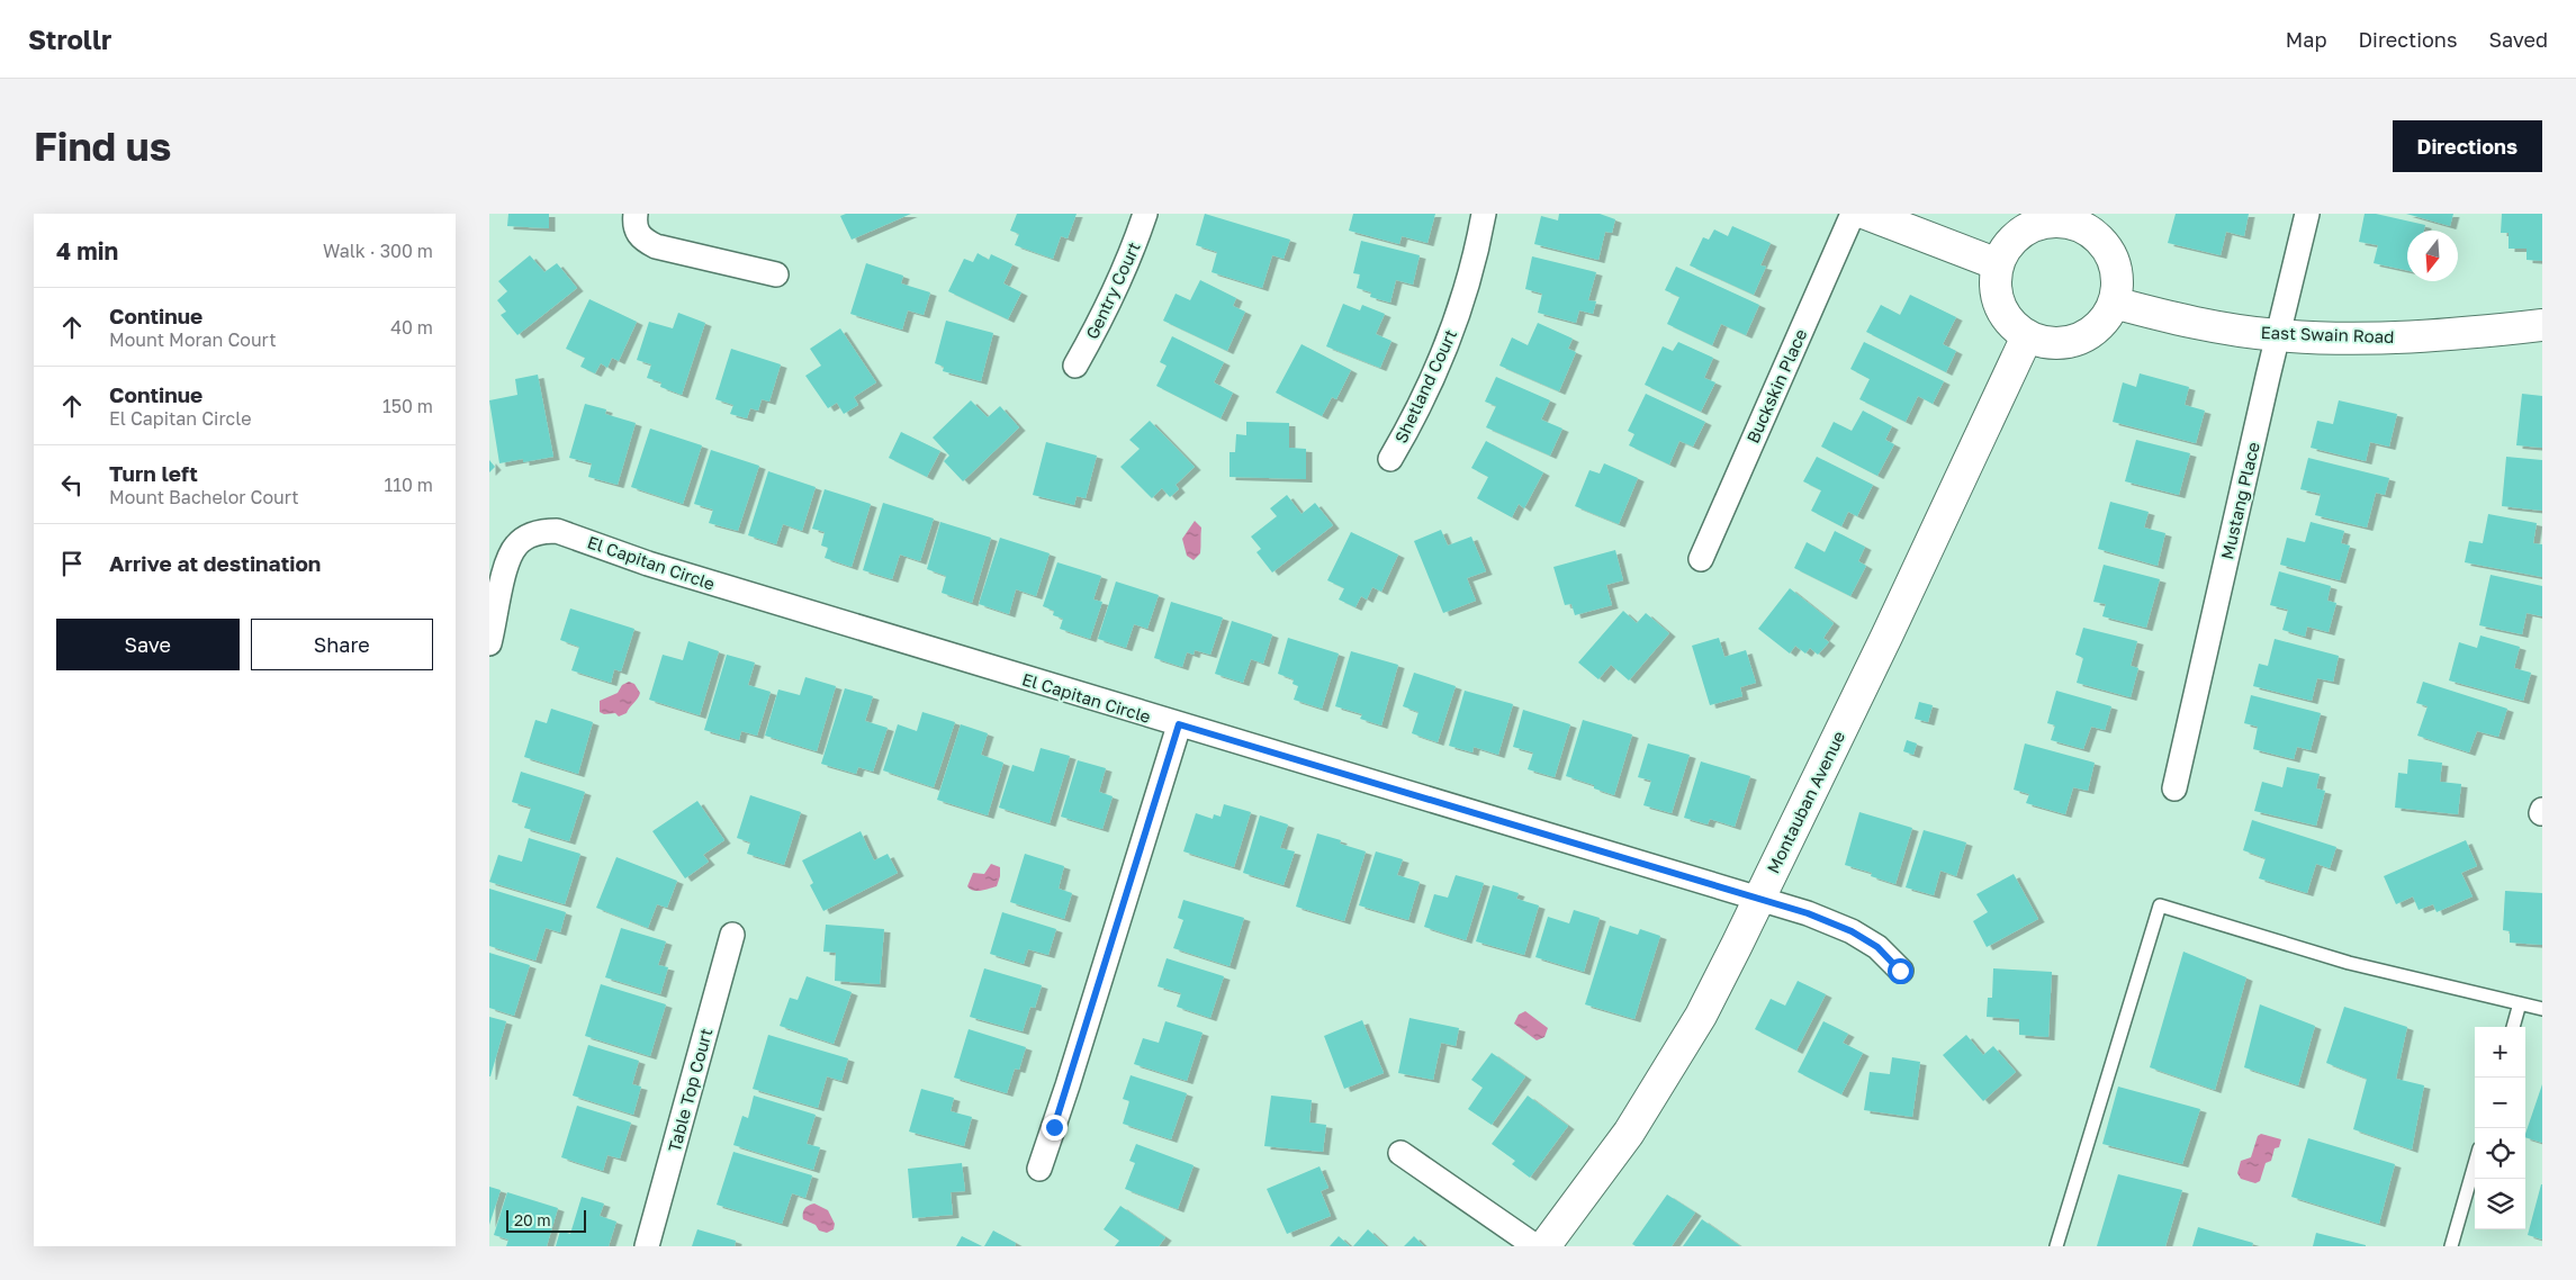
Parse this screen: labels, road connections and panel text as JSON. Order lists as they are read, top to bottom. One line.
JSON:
{"streets":{"street":["Gentry Court","East Swain Road","Shetland Court","Buckskin Place","Mustang Place","El Capitan Circle","Montauban Avenue","Table Top Court"]},"crossings":[["East Swain Road","Mustang Place"],["East Swain Road","Montauban Avenue"],["El Capitan Circle","Montauban Avenue"]],"scale_bar":"20 m","north":"bottom","page":{"header":"Strollr","nav":["Map","Directions","Saved"],"buttons":["Directions",["Save","Share"]],"title":"Find us","heading":["4 min","Walk · 300 m"],"list":[["Continue","Mount Moran Court","40 m"],["Continue","El Capitan Circle","150 m"],["Turn left","Mount Bachelor Court","110 m"],"Arrive at destination"],"map_buttons":["+","−"],"scale":"20 m"}}
